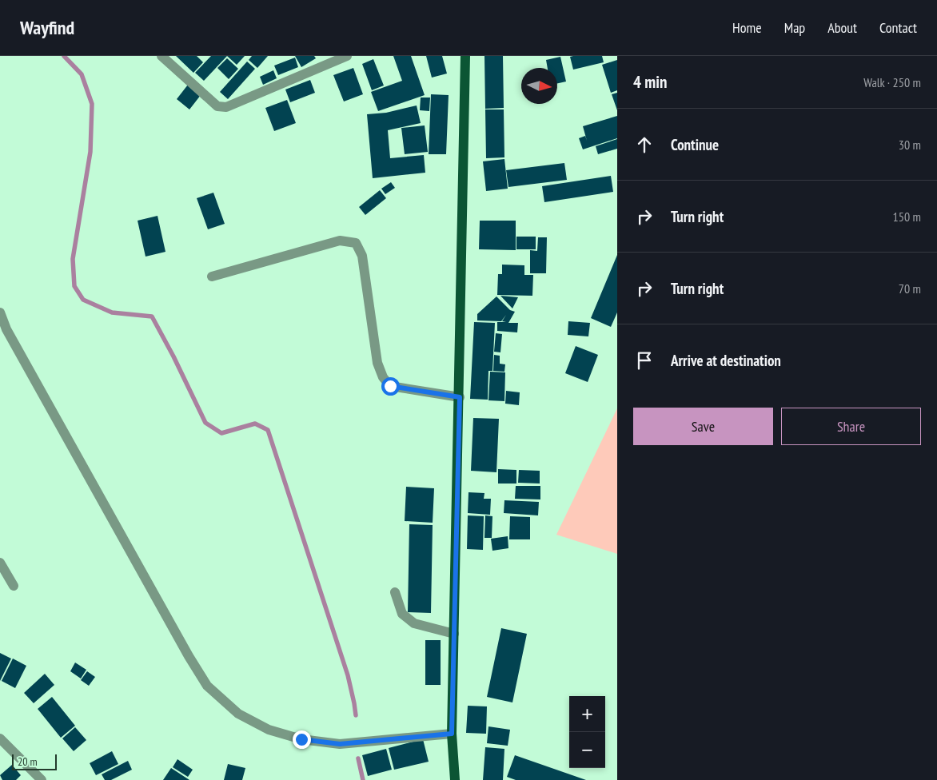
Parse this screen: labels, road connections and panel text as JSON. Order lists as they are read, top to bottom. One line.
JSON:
{"scale_bar":"20 m","north":"right","page":{"header":"Wayfind","nav":["Home","Map","About","Contact"],"heading":["4 min","Walk · 250 m"],"list":[["Continue","30 m"],["Turn right","150 m"],["Turn right","70 m"],"Arrive at destination"],"buttons":["Save","Share"],"map_buttons":["+","−"],"scale":"20 m"}}
